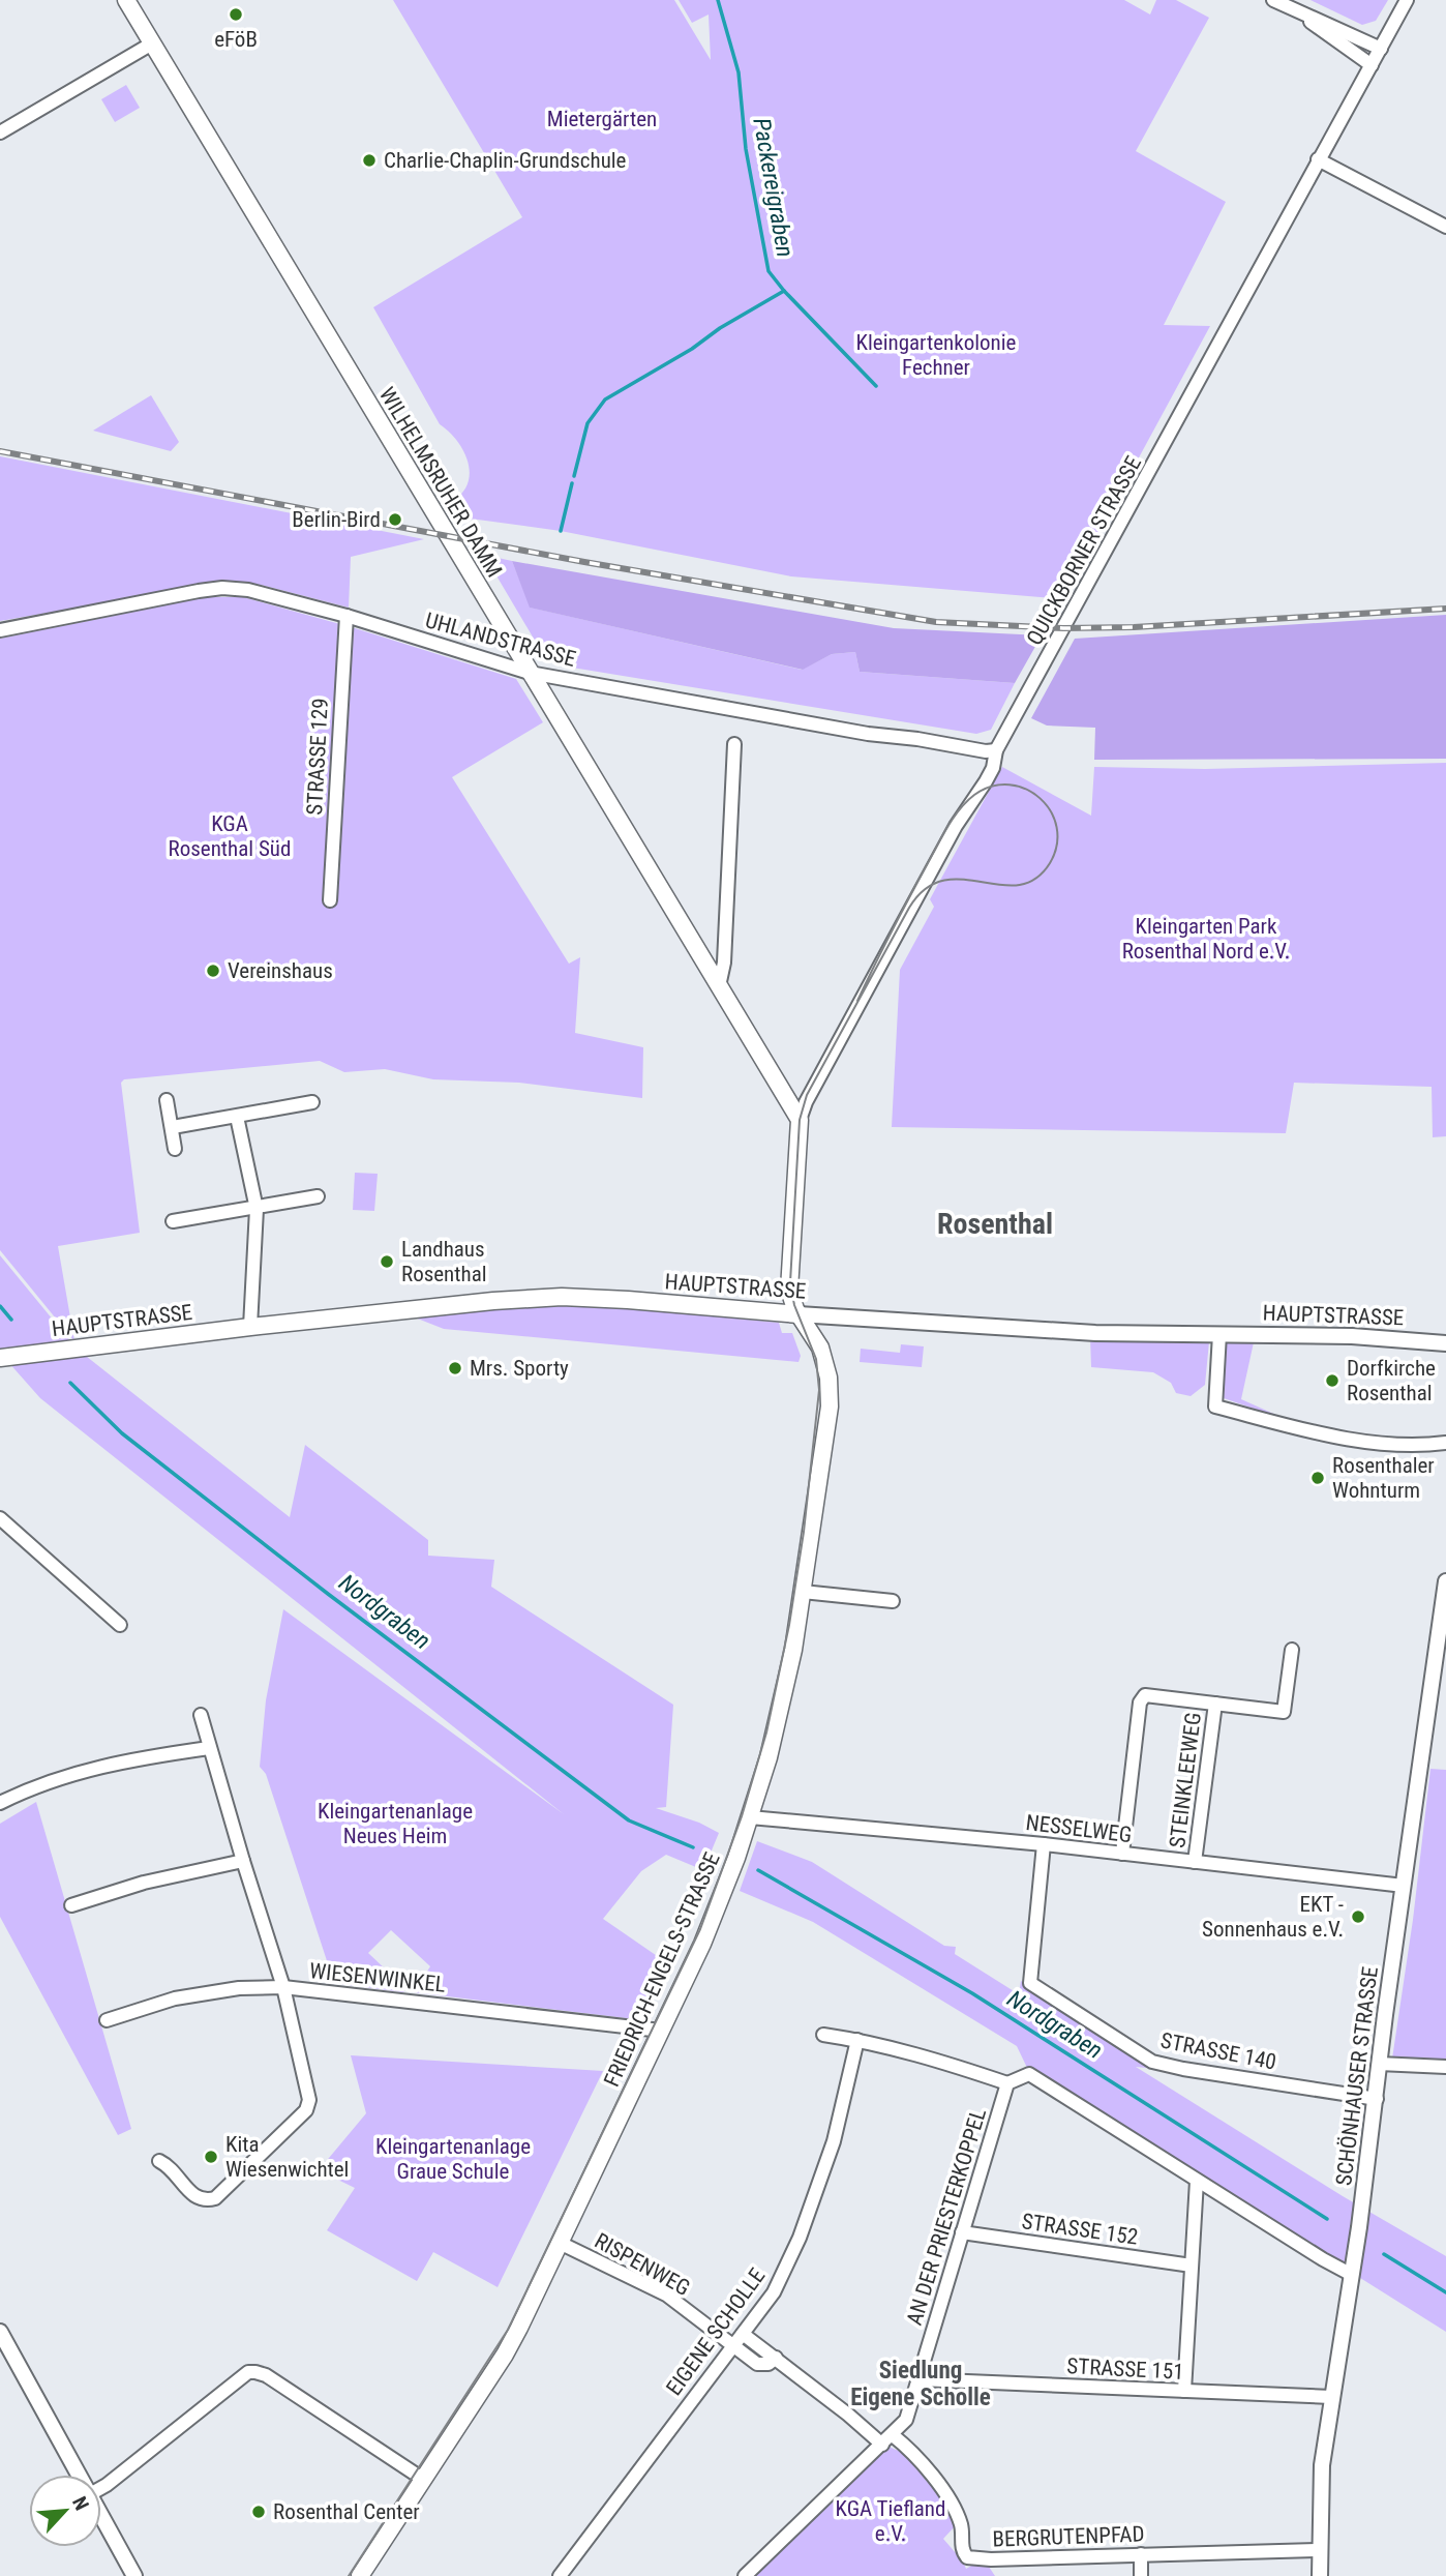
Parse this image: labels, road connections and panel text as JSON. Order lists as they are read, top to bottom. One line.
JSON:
{"streets":{"main road":["WILHELMSRUHER DAMM","HAUPTSTRASSE","FRIEDRICH-ENGELS-STRASSE"],"street":["QUICKBORNER STRASSE","UHLANDSTRASSE","STRASSE 129","STEINKLEEWEG","NESSELWEG","WIESENWINKEL","STRASSE 140","SCHÖNHAUSER STRASSE","AN DER PRIESTERKOPPEL","STRASSE 152","RISPENWEG","EIGENE SCHOLLE","STRASSE 151","BERGRUTENPFAD"]},"crossings":[["WILHELMSRUHER DAMM","QUICKBORNER STRASSE"],["WILHELMSRUHER DAMM","UHLANDSTRASSE"],["QUICKBORNER STRASSE","UHLANDSTRASSE"],["UHLANDSTRASSE","STRASSE 129"],["HAUPTSTRASSE","FRIEDRICH-ENGELS-STRASSE"],["STEINKLEEWEG","NESSELWEG"],["NESSELWEG","FRIEDRICH-ENGELS-STRASSE"],["NESSELWEG","STRASSE 140"],["NESSELWEG","SCHÖNHAUSER STRASSE"],["FRIEDRICH-ENGELS-STRASSE","WIESENWINKEL"],["FRIEDRICH-ENGELS-STRASSE","RISPENWEG"],["STRASSE 140","SCHÖNHAUSER STRASSE"],["SCHÖNHAUSER STRASSE","STRASSE 151"],["SCHÖNHAUSER STRASSE","BERGRUTENPFAD"],["AN DER PRIESTERKOPPEL","STRASSE 152"],["AN DER PRIESTERKOPPEL","STRASSE 151"],["AN DER PRIESTERKOPPEL","BERGRUTENPFAD"],["RISPENWEG","EIGENE SCHOLLE"]],"districts":["Rosenthal","Siedlung Eigene Scholle"],"water":["Packereigraben","Nordgraben"],"parks":["Mietergärten","Kleingartenkolonie Fechner","KGA Rosenthal Süd","Kleingarten Park Rosenthal Nord e.V.","Kleingartenanlage Neues Heim","Kleingartenanlage Graue Schule","KGA Tiefland e.V."],"places":["eFöB","Charlie-Chaplin-Grundschule","Berlin-Bird","Vereinshaus","Landhaus Rosenthal","Mrs. Sporty","Dorfkirche Rosenthal","Rosenthaler Wohnturm","EKT - Sonnenhaus e.V.","Kita Wiesenwichtel","Rosenthal Center"],"north":"top right"}
